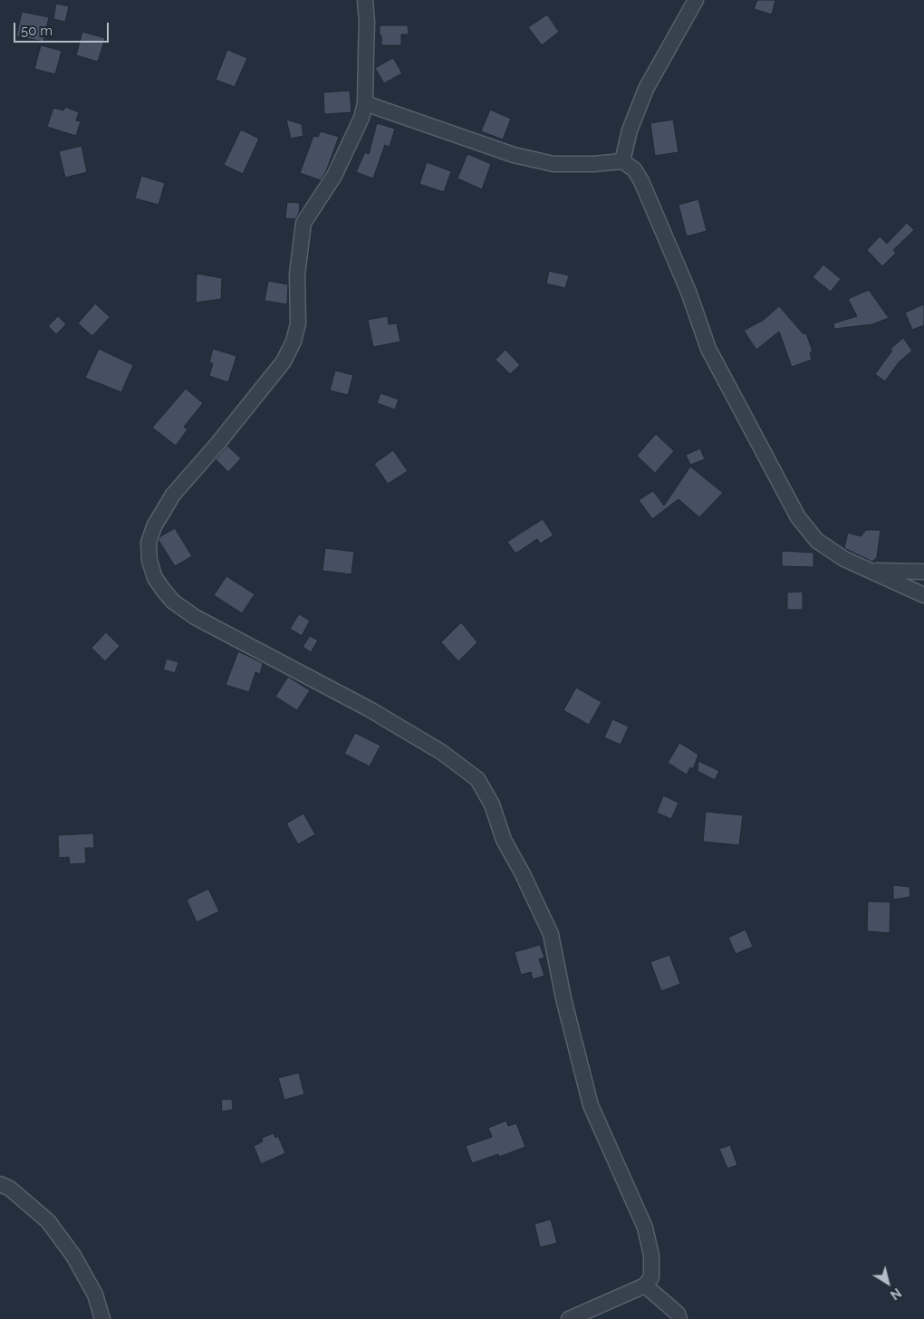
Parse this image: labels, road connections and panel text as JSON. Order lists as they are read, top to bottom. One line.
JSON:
{"scale_bar":"50 m","north":"bottom right"}
